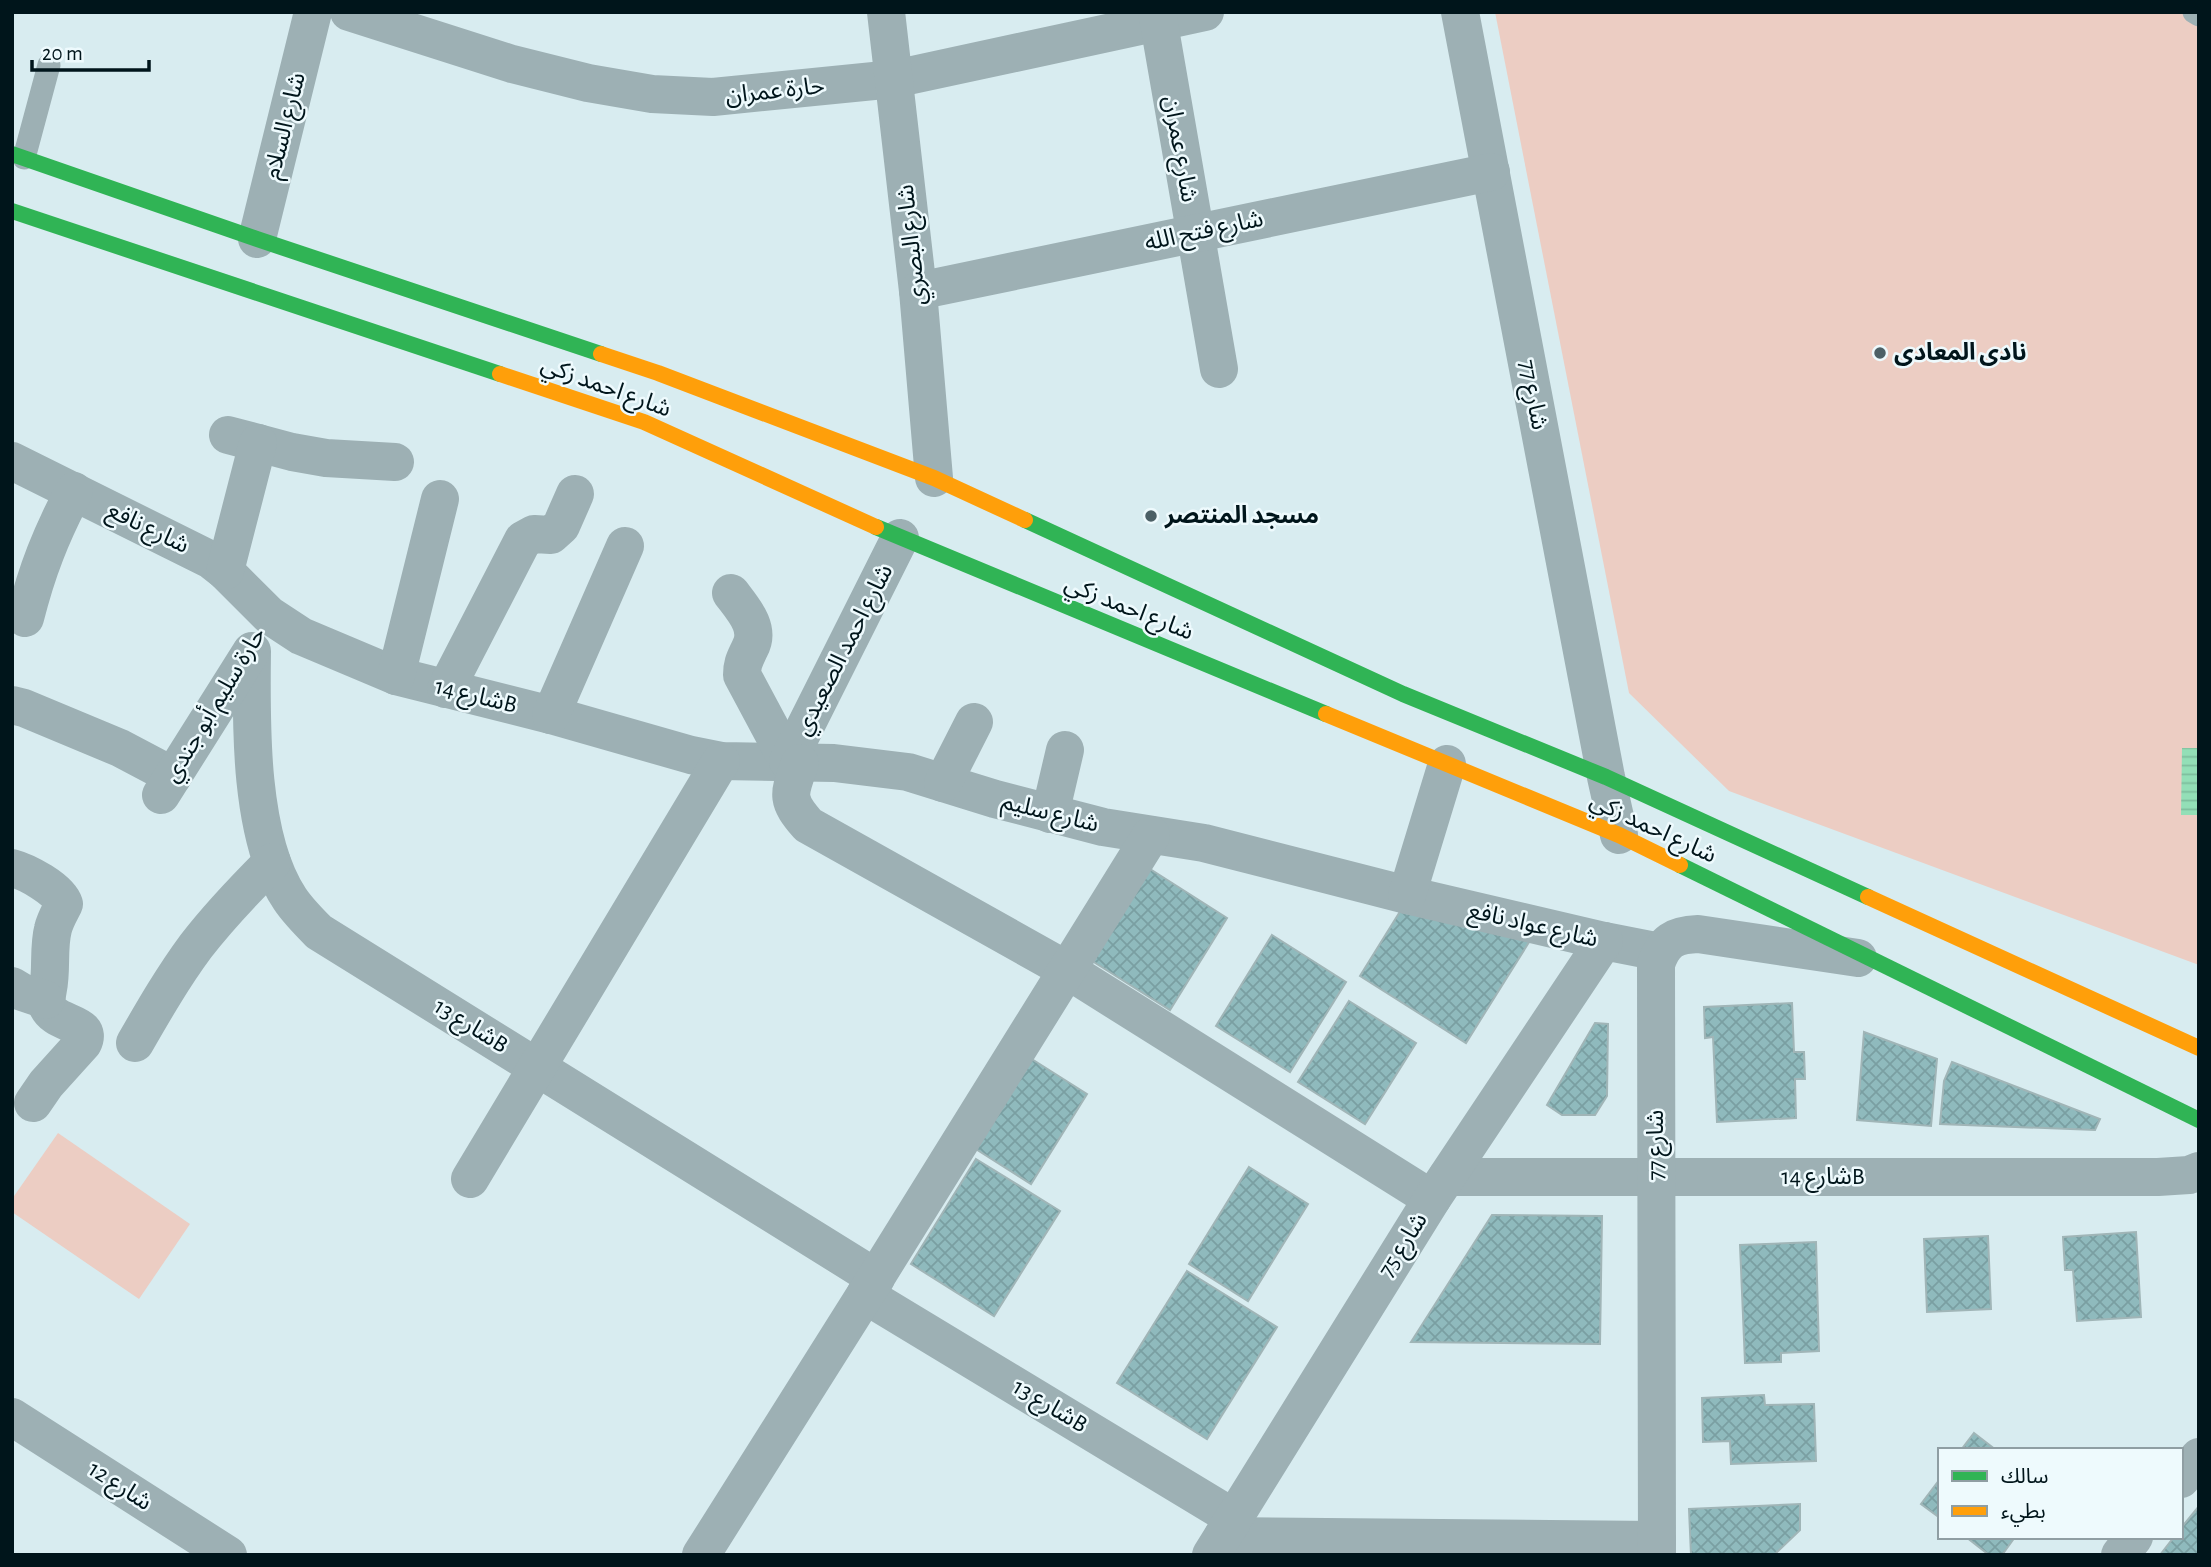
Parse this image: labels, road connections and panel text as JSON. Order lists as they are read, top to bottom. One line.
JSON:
{"streets":{"street":["حارة عمران","شارع السلام","شارع عمران","شارع فتح الله","شارع البصري","شارع احمد زكي","شارع 77","شارع نافع","شارع احمد الصعيدي","شارع 14B","حارة سليم أبو جندي","شارع سليم","شارع عواد نافع","شارع 13B","شارع 75","شارع 12"]},"crossings":[["حارة عمران","شارع عمران"],["حارة عمران","شارع البصري"],["شارع السلام","شارع احمد زكي"],["شارع عمران","شارع فتح الله"],["شارع فتح الله","شارع البصري"],["شارع فتح الله","شارع 77"],["شارع البصري","شارع احمد زكي"],["شارع احمد زكي","شارع 77"],["شارع احمد زكي","شارع احمد الصعيدي"],["شارع 77","شارع 14B"],["شارع 77","شارع عواد نافع"],["شارع نافع","شارع 14B"],["شارع نافع","حارة سليم أبو جندي"],["شارع احمد الصعيدي","شارع 14B"],["شارع احمد الصعيدي","شارع سليم"],["شارع احمد الصعيدي","شارع 75"],["شارع 14B","حارة سليم أبو جندي"],["شارع 14B","شارع سليم"],["شارع 14B","شارع 75"],["حارة سليم أبو جندي","شارع 13B"],["شارع سليم","شارع عواد نافع"],["شارع عواد نافع","شارع 75"],["شارع 13B","شارع 75"]],"places":["نادى المعادى","مسجد المنتصر"],"legend":["سالك","بطيء"],"scale_bar":"20 m"}
